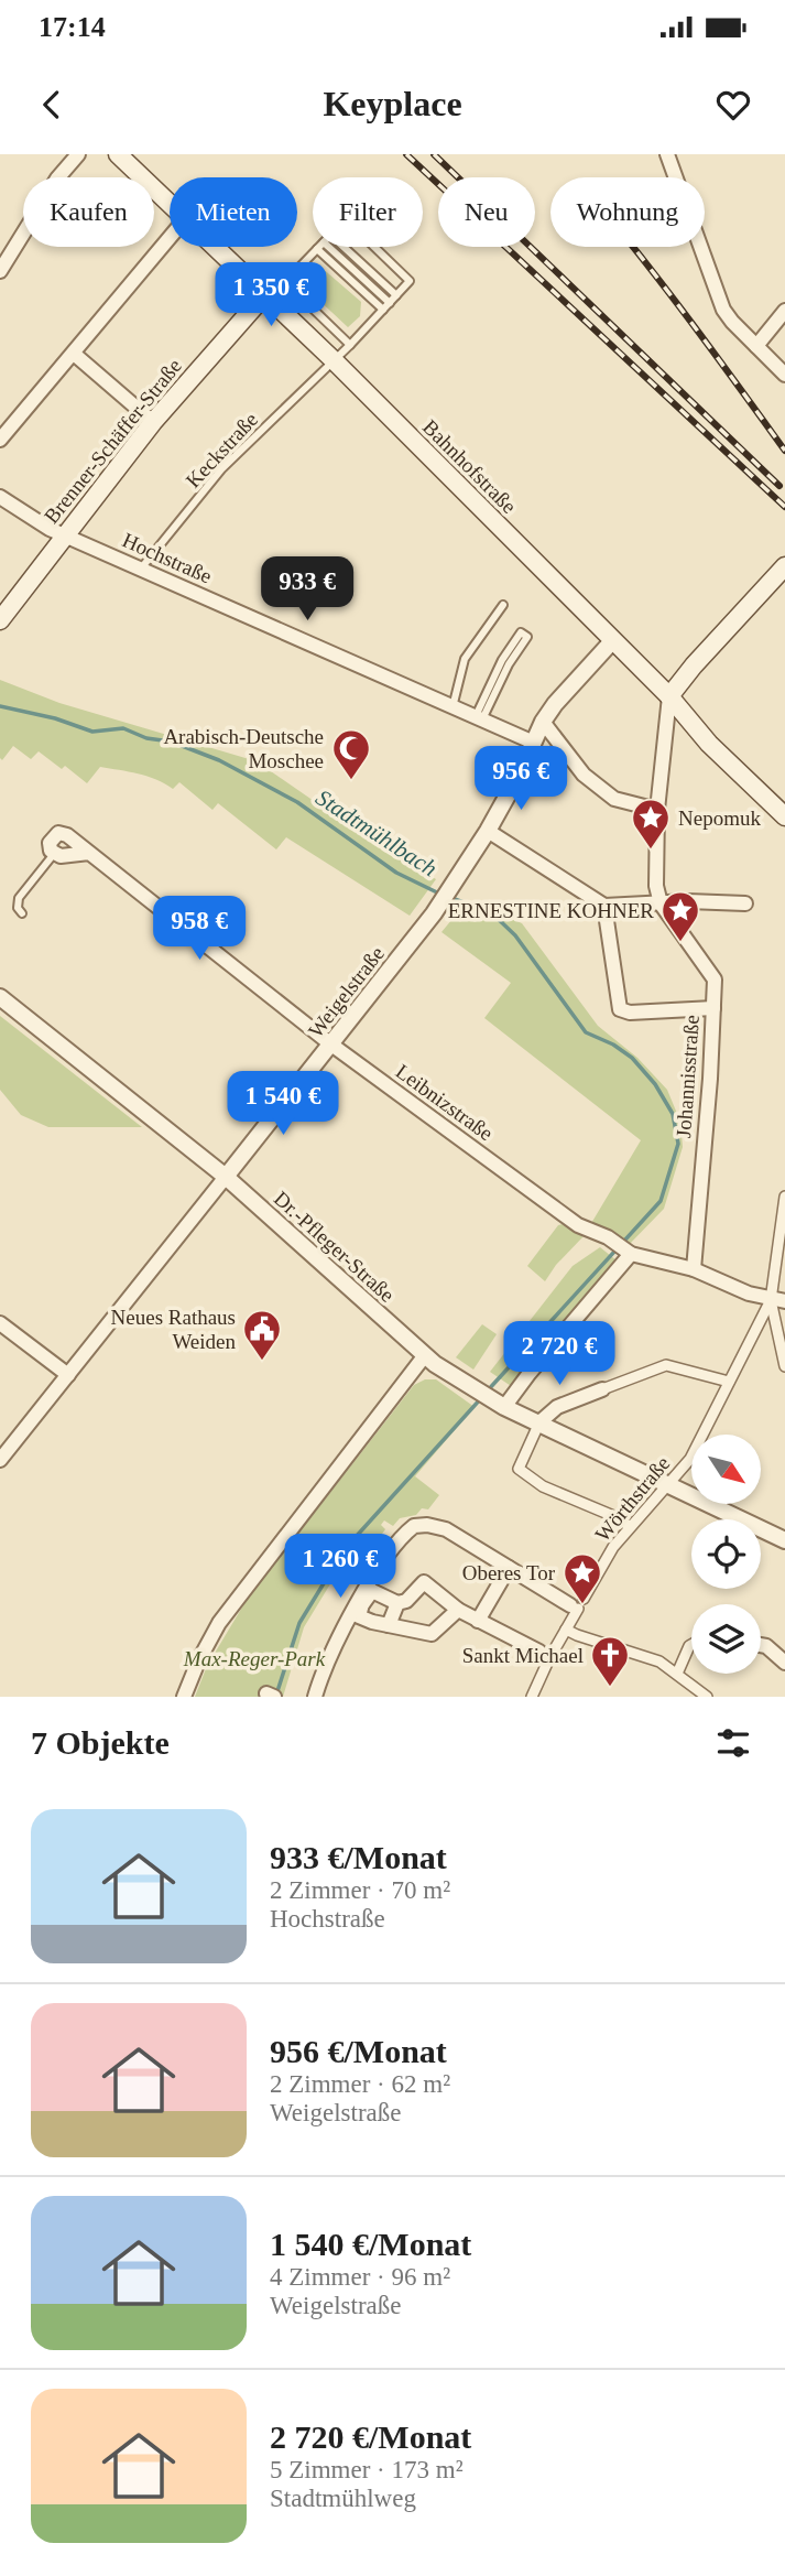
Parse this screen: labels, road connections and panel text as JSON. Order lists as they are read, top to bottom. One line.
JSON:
{"streets":{"main road":["Brenner-Schäffer-Straße","Bahnhofstraße"],"street":["Hochstraße","Weigelstraße","Johannisstraße","Leibnizstraße","Dr.-Pfleger-Straße","Wörthstraße"],"lane":["Keckstraße"]},"crossings":[["Brenner-Schäffer-Straße","Bahnhofstraße"],["Brenner-Schäffer-Straße","Hochstraße"],["Keckstraße","Bahnhofstraße"],["Keckstraße","Hochstraße"],["Bahnhofstraße","Weigelstraße"],["Bahnhofstraße","Johannisstraße"],["Hochstraße","Weigelstraße"],["Weigelstraße","Leibnizstraße"],["Weigelstraße","Dr.-Pfleger-Straße"],["Johannisstraße","Leibnizstraße"],["Leibnizstraße","Wörthstraße"],["Dr.-Pfleger-Straße","Wörthstraße"]],"water":["Stadtmühlbach"],"parks":["Max-Reger-Park"],"places":{"mosque":["Arabisch-Deutsche Moschee"],"place":["Nepomuk","ERNESTINE KOHNER","Oberes Tor"],"public building":["Neues Rathaus Weiden"],"church":["Sankt Michael"]},"north":"bottom right","page":{"status":"17:14","header":"Keyplace","chip":["Kaufen","Mieten","Filter","Neu","Wohnung"],"price":["1 350 €","933 €","956 €","958 €","1 540 €","2 720 €","1 260 €"],"heading":"7 Objekte","list":[{"name":"933 €/Monat","note":"2 Zimmer · 70 m² · Hochstraße"},{"name":"956 €/Monat","note":"2 Zimmer · 62 m² · Weigelstraße"},{"name":"1 540 €/Monat","note":"4 Zimmer · 96 m² · Weigelstraße"},{"name":"2 720 €/Monat","note":"5 Zimmer · 173 m² · Stadtmühlweg"}]}}
